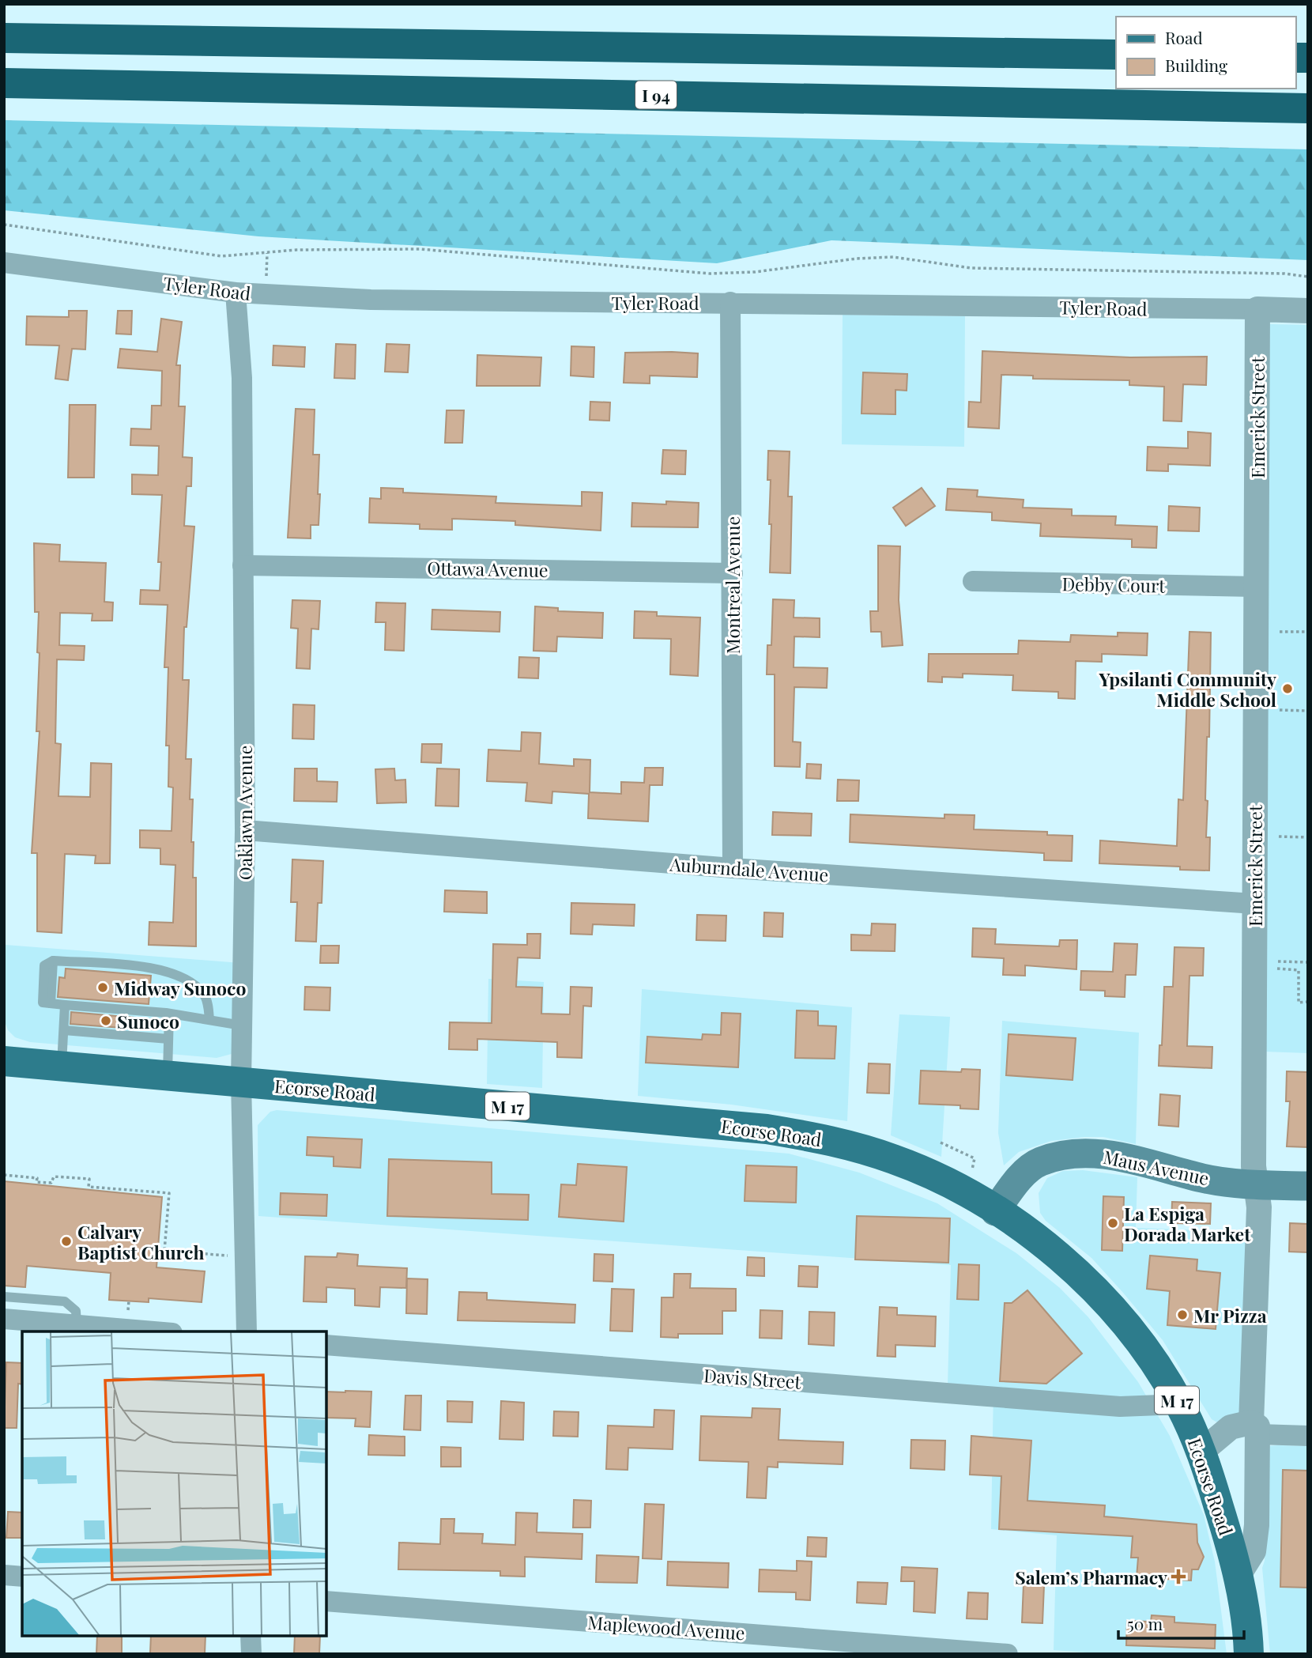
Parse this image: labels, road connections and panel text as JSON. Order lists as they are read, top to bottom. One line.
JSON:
{"streets":{"highway":["I 94"],"main road":["Ecorse Road","M 17","Maus Avenue"],"street":["Tyler Road","Emerick Street","Ottawa Avenue","Debby Court","Montreal Avenue","Oaklawn Avenue","Auburndale Avenue","Davis Street","Maplewood Avenue"]},"crossings":[["Tyler Road","Emerick Street"],["Tyler Road","Montreal Avenue"],["Tyler Road","Oaklawn Avenue"],["Emerick Street","Debby Court"],["Emerick Street","Auburndale Avenue"],["Emerick Street","Ecorse Road"],["Emerick Street","Maus Avenue"],["Ottawa Avenue","Montreal Avenue"],["Ottawa Avenue","Oaklawn Avenue"],["Montreal Avenue","Auburndale Avenue"],["Oaklawn Avenue","Auburndale Avenue"],["Oaklawn Avenue","Ecorse Road"],["Ecorse Road","Maus Avenue"],["Ecorse Road","Davis Street"]],"places":{"other":["Ypsilanti Community Middle School","Midway Sunoco","Sunoco","La Espiga Dorada Market","Calvary Baptist Church","Mr Pizza"],"health":["Salem’s Pharmacy"]},"legend":["Road","Building"],"scale_bar":"50 m"}
